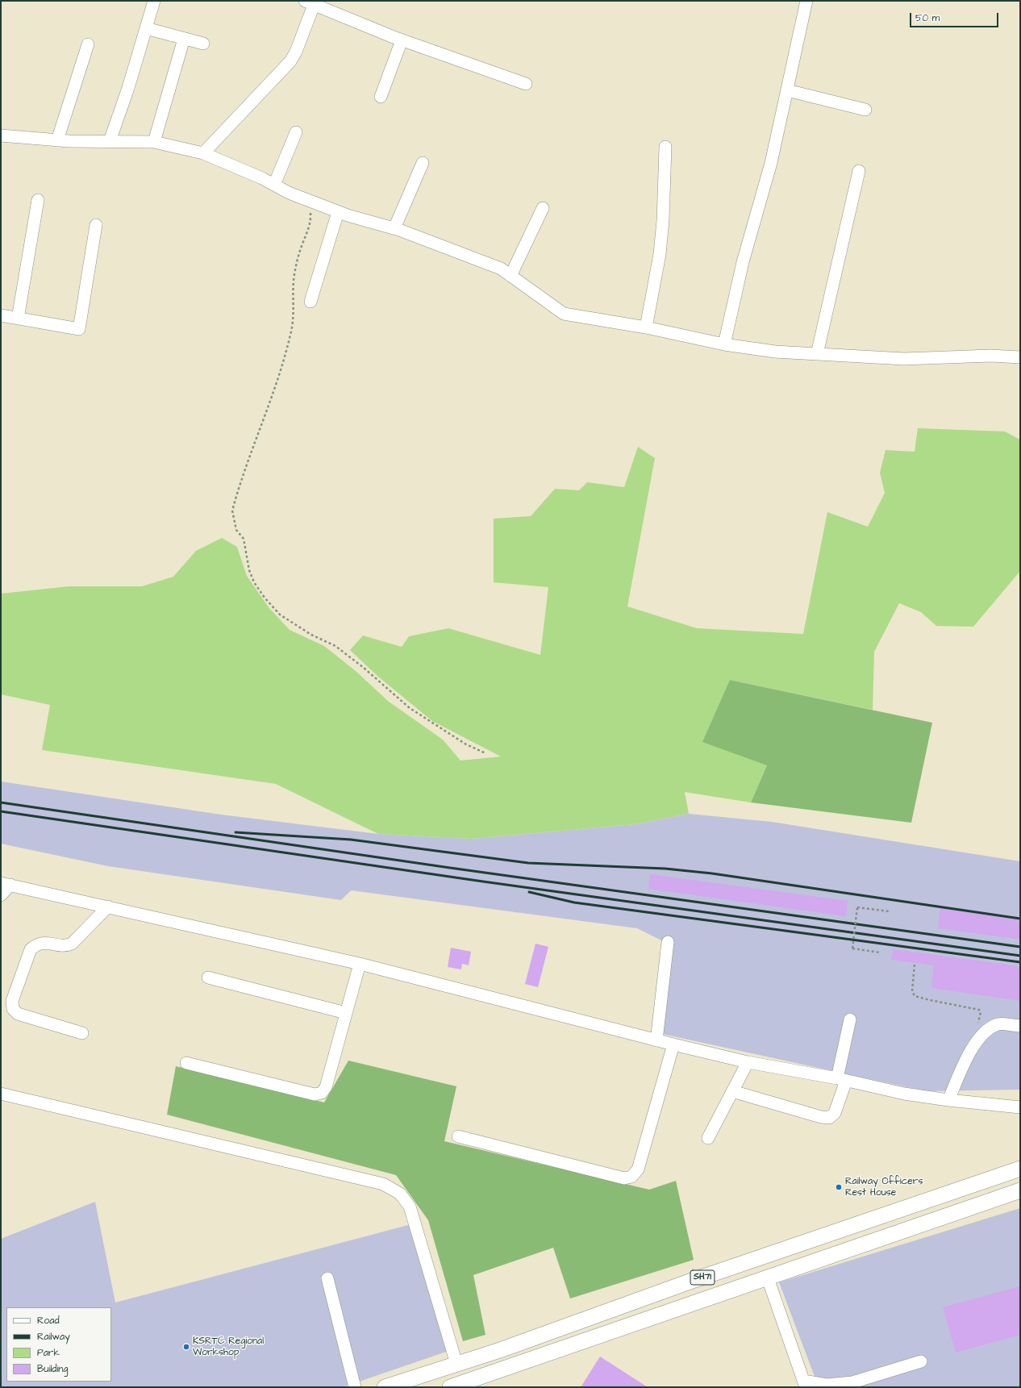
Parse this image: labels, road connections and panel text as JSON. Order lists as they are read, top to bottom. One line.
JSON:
{"streets":{"main road":["SH71"]},"places":["Railway Officers Rest House","KSRTC Regional Workshop"],"legend":["Road","Railway","Park","Building"],"scale_bar":"50 m"}
